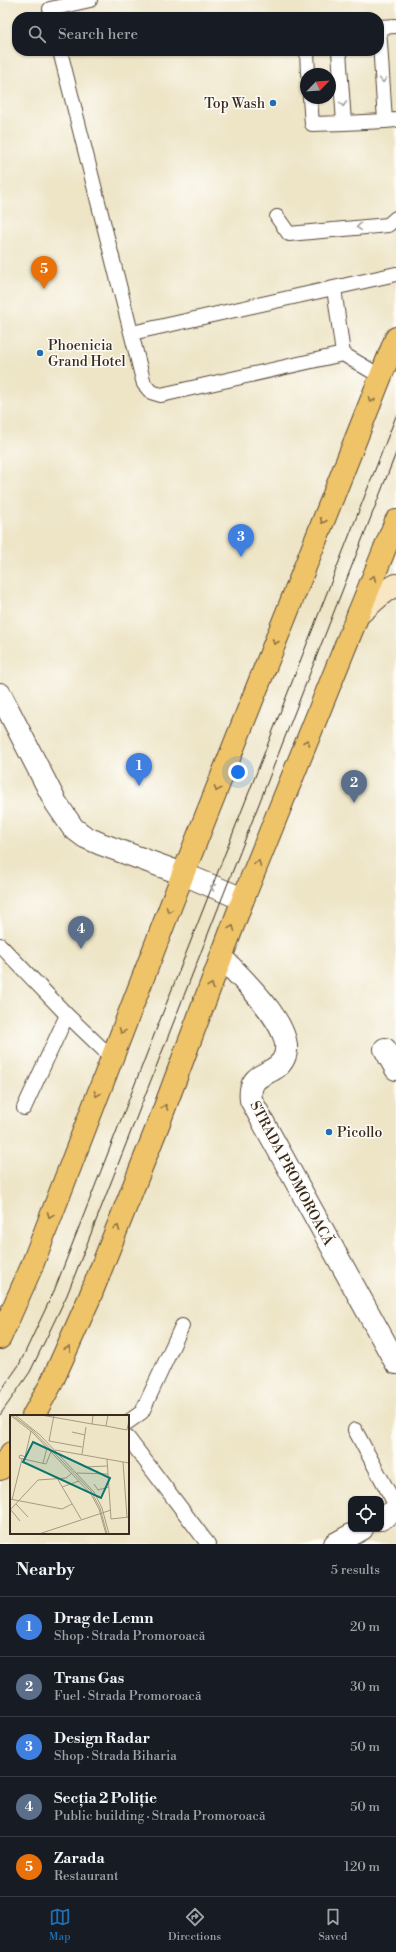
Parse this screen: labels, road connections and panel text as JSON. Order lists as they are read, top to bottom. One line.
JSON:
{"streets":{"street":["STRADA PROMOROACĂ"]},"places":["Top Wash","Phoenicia Grand Hotel","Picollo"],"north":"top right","page":{"search":"Search here","pins":["5","3","1","2","4"],"heading":["Nearby","5 results"],"list":[{"mark":"1","name":"Drag de Lemn","note":"Shop · Strada Promoroacă","value":"20 m"},{"mark":"2","name":"Trans Gas","note":"Fuel · Strada Promoroacă","value":"30 m"},{"mark":"3","name":"Design Radar","note":"Shop · Strada Biharia","value":"50 m"},{"mark":"4","name":"Secția 2 Poliție","note":"Public building · Strada Promoroacă","value":"50 m"},{"mark":"5","name":"Zarada","note":"Restaurant","value":"120 m"}],"nav":["Map","Directions","Saved"]}}
